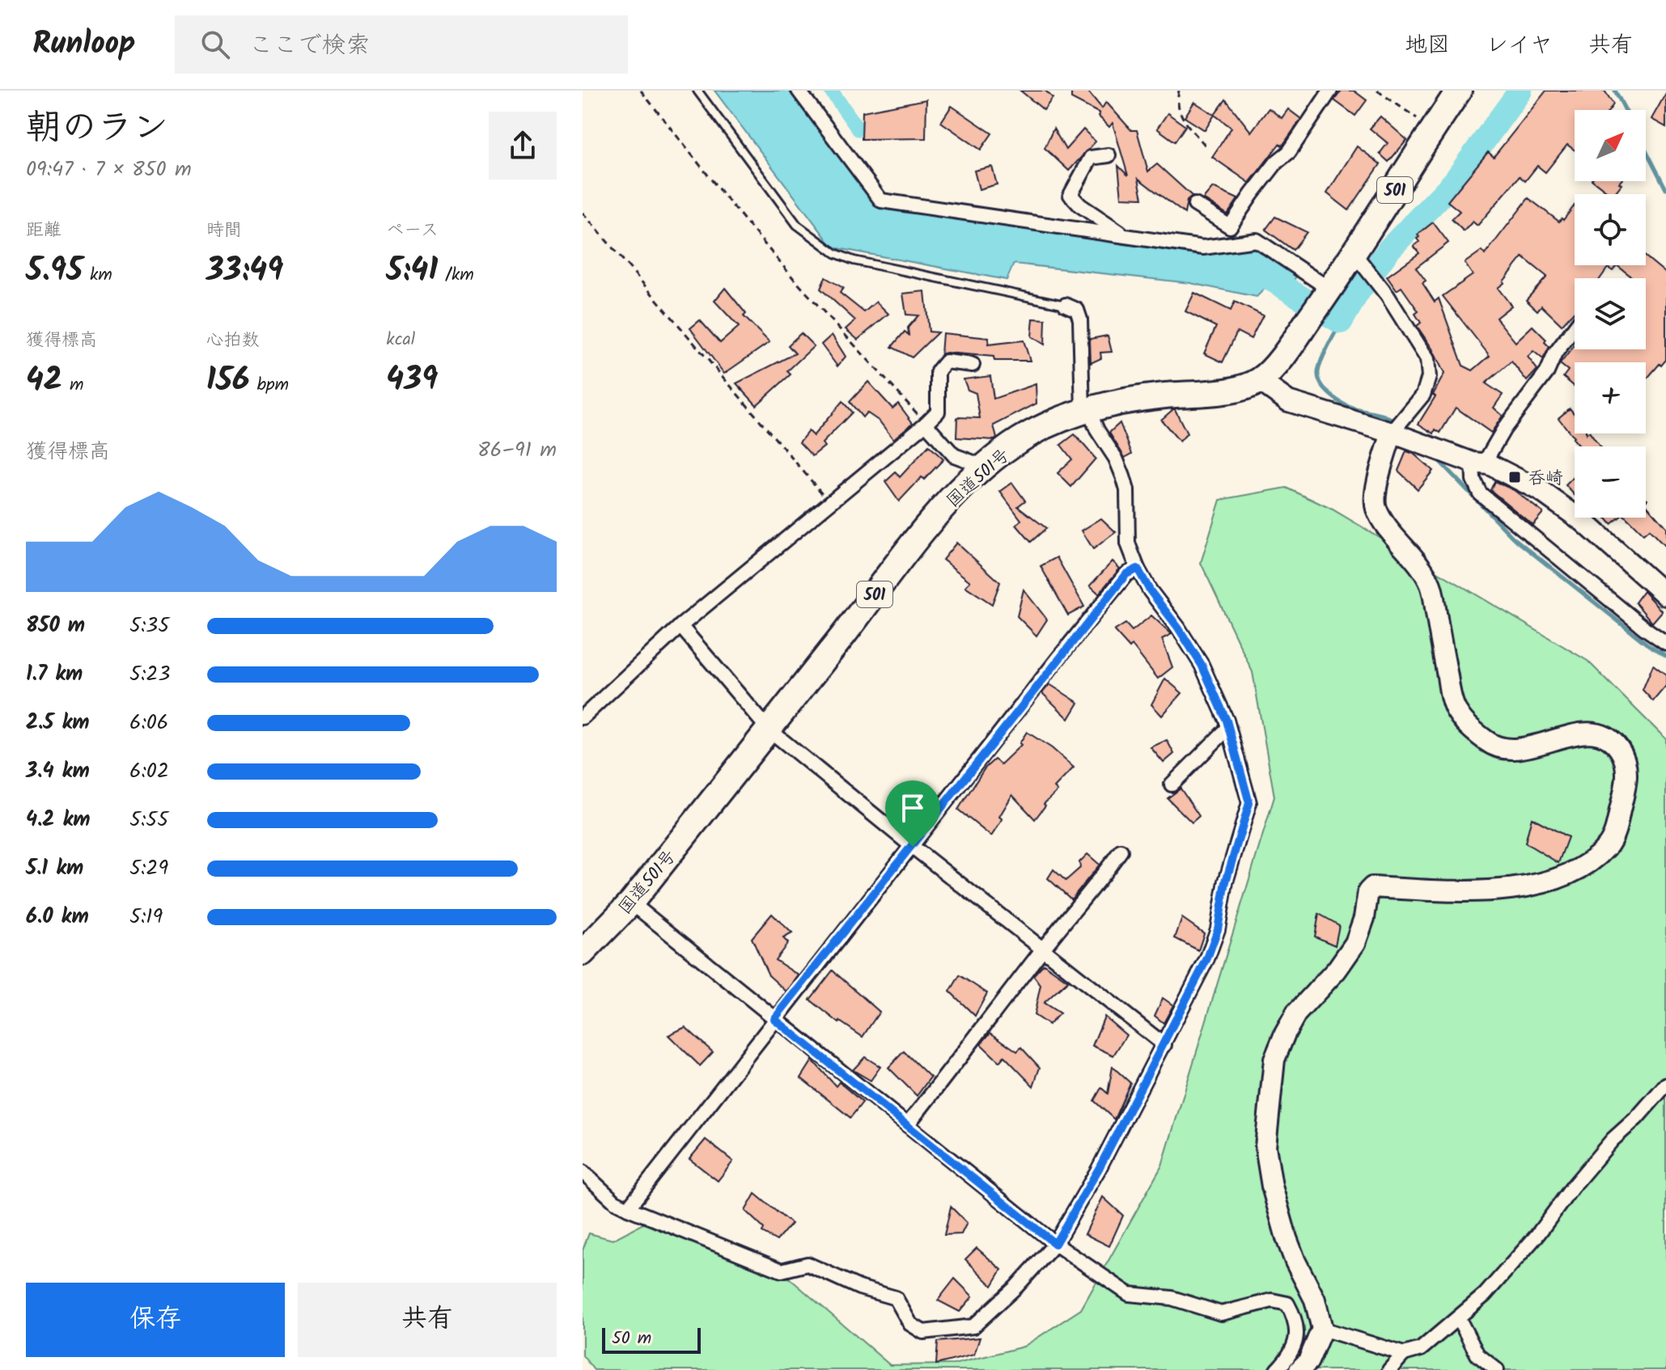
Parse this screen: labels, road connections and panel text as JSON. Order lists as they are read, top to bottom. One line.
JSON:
{"streets":{"highway":["501","国道501号"]},"places":{"transit":["呑崎"]},"scale_bar":"50 m","north":"top right","page":{"header":"Runloop","search":"ここで検索","nav":["地図","レイヤ","共有"],"heading":["朝のラン","09:47 · 7 × 850 m"],"map_buttons":["+","−"],"stats":[["距離","5.95 km"],["時間","33:49"],["ペース","5:41 /km"],["獲得標高","42 m"],["心拍数","156 bpm"],["kcal","439"]],"chart":["獲得標高","86–91 m"],"list":[{"name":"850 m","note":"5:35"},{"name":"1.7 km","note":"5:23"},{"name":"2.5 km","note":"6:06"},{"name":"3.4 km","note":"6:02"},{"name":"4.2 km","note":"5:55"},{"name":"5.1 km","note":"5:29"},{"name":"6.0 km","note":"5:19"}],"buttons":["保存","共有"],"scale":"50 m"}}
